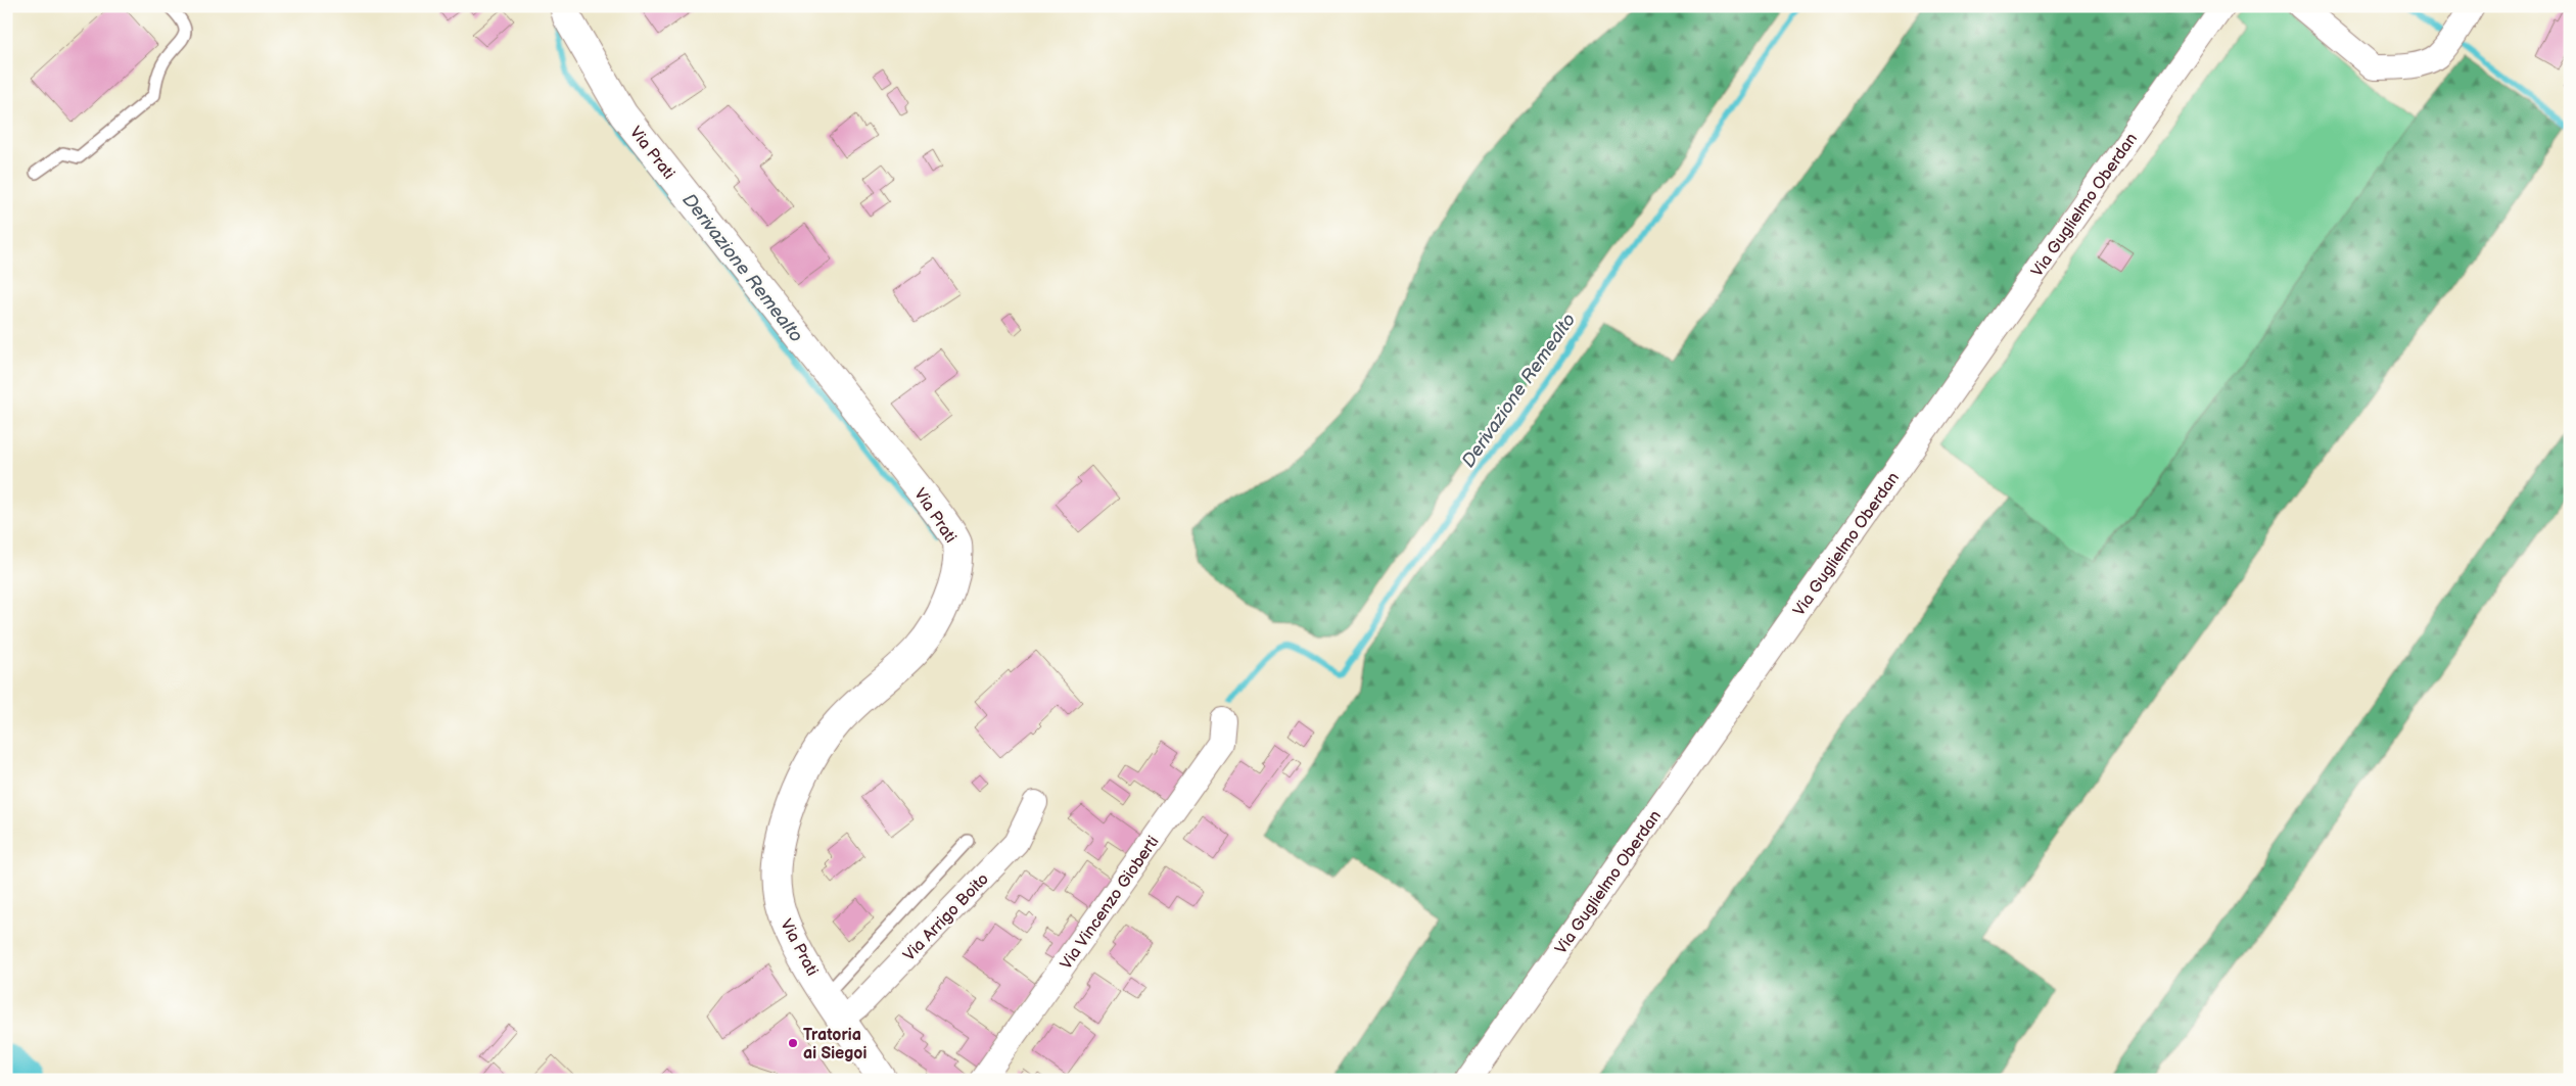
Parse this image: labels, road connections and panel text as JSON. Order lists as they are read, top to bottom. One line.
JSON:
{"streets":{"street":["Via Prati","Via Guglielmo Oberdan","Via Vincenzo Gioberti","Via Arrigo Boito"]},"crossings":[["Via Prati","Via Arrigo Boito"]],"water":["Derivazione Remealto"],"places":["Tratoria ai Siegoi"]}
